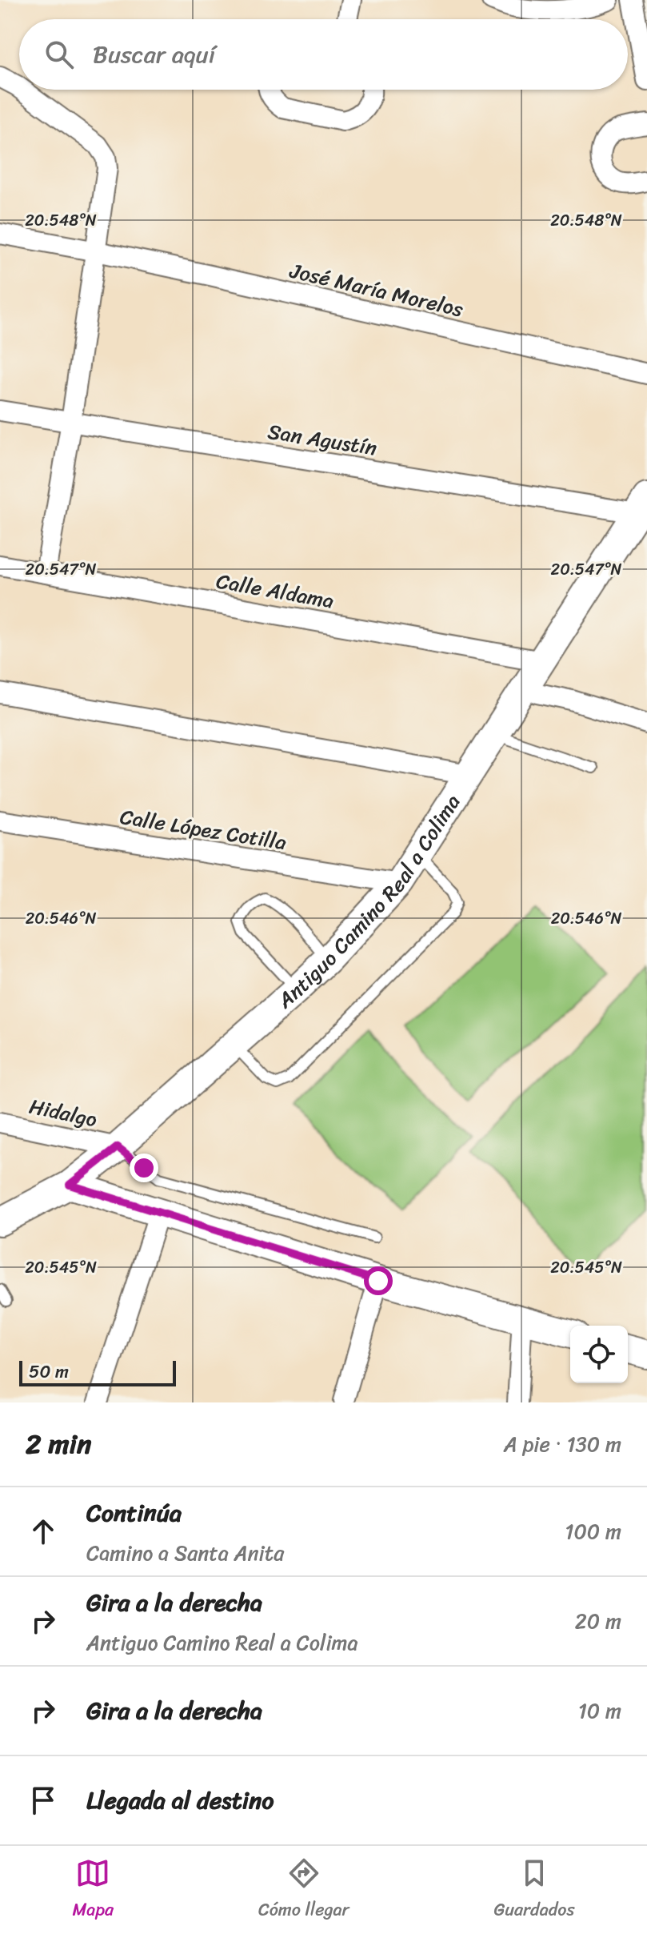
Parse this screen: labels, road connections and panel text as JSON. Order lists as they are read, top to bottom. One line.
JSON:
{"streets":{"main road":["Antiguo Camino Real a Colima"],"street":["José María Morelos","San Agustín","Calle Aldama","Calle López Cotilla","Hidalgo"]},"crossings":[["San Agustín","Antiguo Camino Real a Colima"],["Calle Aldama","Antiguo Camino Real a Colima"],["Calle López Cotilla","Antiguo Camino Real a Colima"],["Antiguo Camino Real a Colima","Hidalgo"]],"scale_bar":"50 m","page":{"search":"Buscar aquí","scale":"50 m","heading":["2 min","A pie · 130 m"],"list":[["Continúa","Camino a Santa Anita","100 m"],["Gira a la derecha","Antiguo Camino Real a Colima","20 m"],["Gira a la derecha","10 m"],"Llegada al destino"],"nav":["Mapa","Cómo llegar","Guardados"]},"coordinates":["20.548°N","20.547°N","20.546°N","20.545°N"]}
